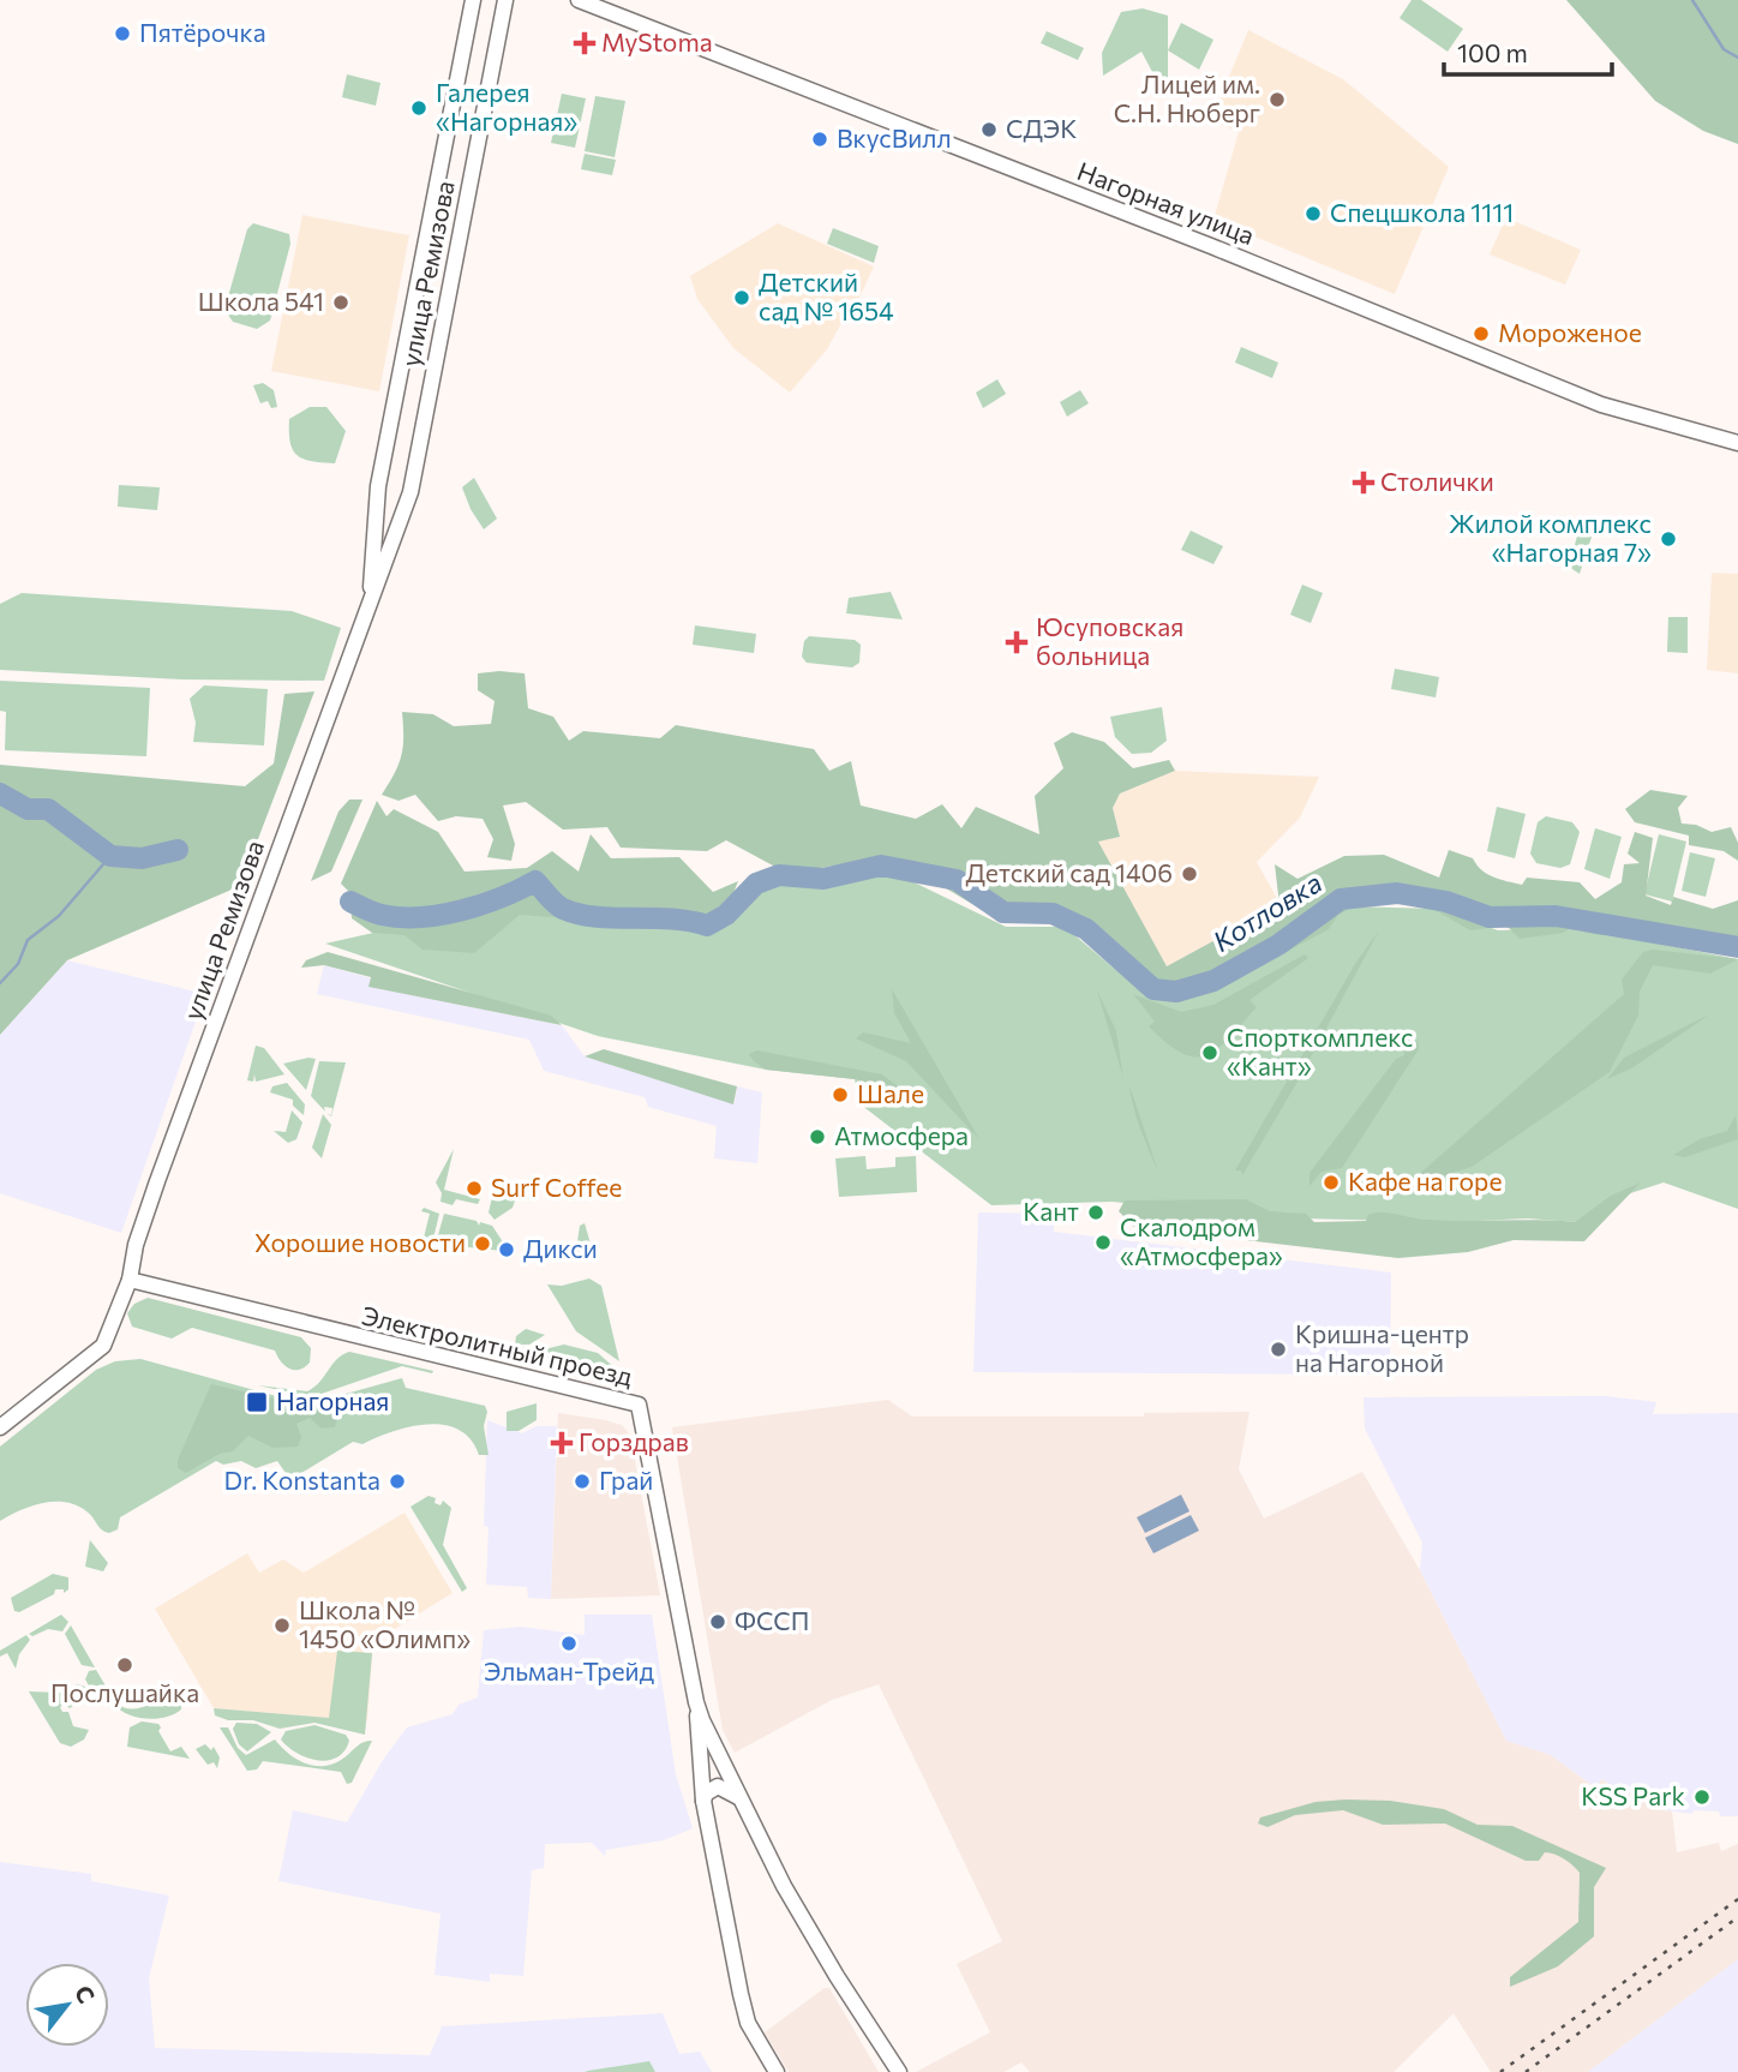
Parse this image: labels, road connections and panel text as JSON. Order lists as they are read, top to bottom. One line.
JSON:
{"streets":{"street":["Нагорная улица","улица Ремизова","Электролитный проезд"]},"crossings":[["улица Ремизова","Электролитный проезд"]],"water":["Котловка"],"places":{"other":["Пятёрочка","Лицей им. С.Н. Нюберг","Галерея «Нагорная»","СДЭК","ВкусВилл","Спецшкола 1111","Детский сад № 1654","Школа 541","Мороженое","Жилой комплекс «Нагорная 7»","Детский сад 1406","Спорткомплекс «Кант»","Шале","Атмосфера","Кафе на горе","Surf Coffee","Кант","Скалодром «Атмосфера»","Хорошие новости","Дикси","Кришна-центр на Нагорной","Dr. Konstanta","Грай","ФССП","Школа № 1450 «Олимп»","Эльман-Трейд","Послушайка","KSS Park"],"health":["MyStoma","Столички","Юсуповская больница","Горздрав"],"transit":["Нагорная"]},"scale_bar":"100 m","north":"top right"}
